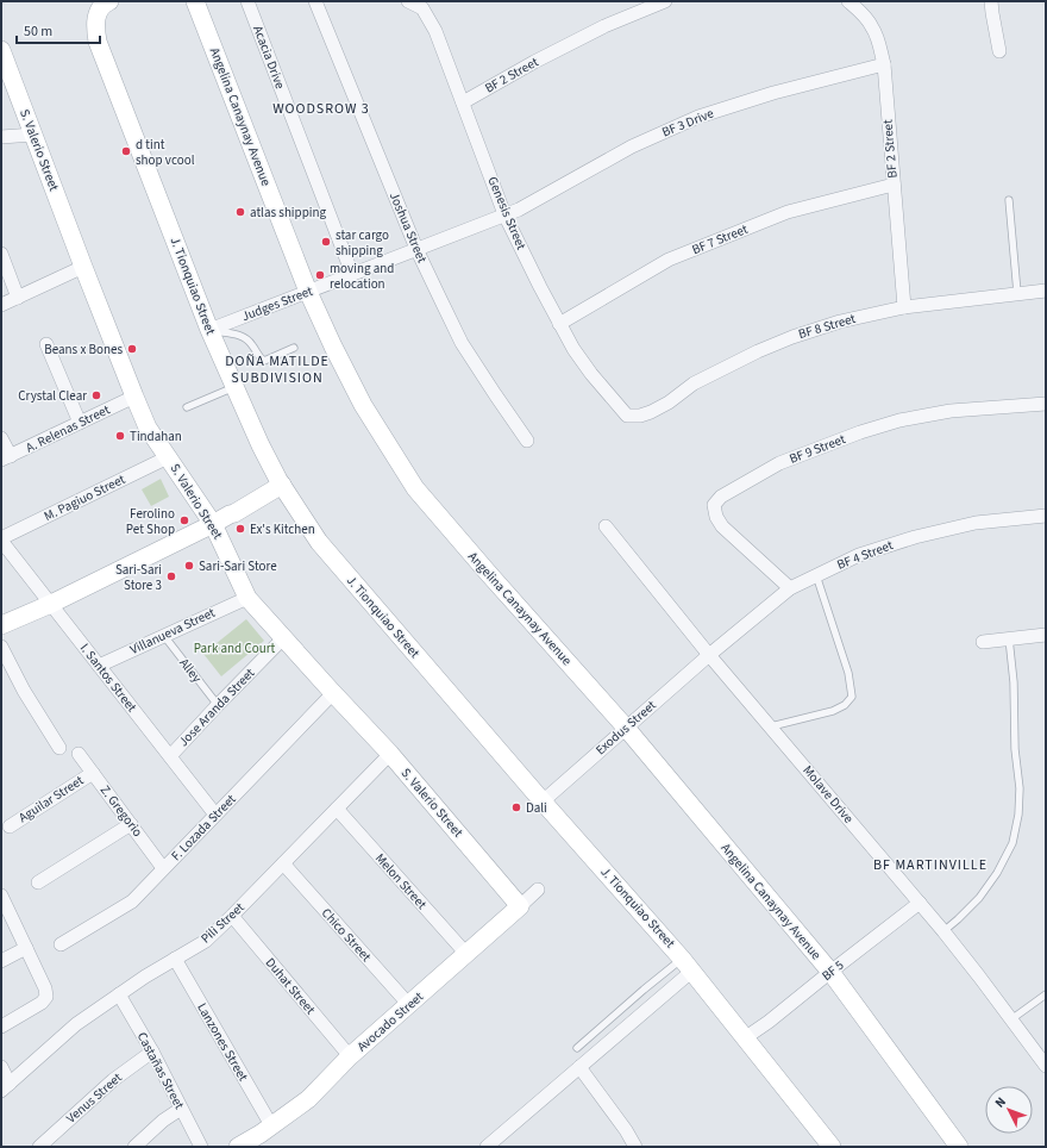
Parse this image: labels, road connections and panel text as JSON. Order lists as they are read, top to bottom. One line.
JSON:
{"streets":{"street":["Acacia Drive","BF 2 Street","Angelina Canaynay Avenue","BF 3 Drive","S. Valerio Street","Genesis Street","Joshua Street","BF 7 Street","J. Tionquiao Street","Judges Street","BF 8 Street","A. Relenas Street","BF 9 Street","M. Pagiuo Street","BF 4 Street","Villanueva Street","I. Santos Street","Jose Aranda Street","Exodus Street","Molave Drive","Aguilar Street","Z. Gregorio","F. Lozada Street","Melon Street","Pili Street","Chico Street","BF 5","Duhat Street","Avocado Street","Lanzones Street","Castañas Street","Venus Street"],"lane":["Alley"]},"crossings":[["Acacia Drive","Judges Street"],["BF 2 Street","BF 3 Drive"],["BF 2 Street","Genesis Street"],["BF 2 Street","BF 7 Street"],["BF 2 Street","BF 8 Street"],["Angelina Canaynay Avenue","Judges Street"],["Angelina Canaynay Avenue","Exodus Street"],["Angelina Canaynay Avenue","BF 5"],["BF 3 Drive","Genesis Street"],["BF 3 Drive","Judges Street"],["S. Valerio Street","A. Relenas Street"],["S. Valerio Street","M. Pagiuo Street"],["S. Valerio Street","Villanueva Street"],["S. Valerio Street","Jose Aranda Street"],["S. Valerio Street","F. Lozada Street"],["S. Valerio Street","Pili Street"],["S. Valerio Street","Avocado Street"],["Genesis Street","BF 7 Street"],["Genesis Street","Judges Street"],["Genesis Street","BF 8 Street"],["Joshua Street","Judges Street"],["J. Tionquiao Street","Judges Street"],["J. Tionquiao Street","Exodus Street"],["J. Tionquiao Street","BF 5"],["BF 9 Street","BF 4 Street"],["M. Pagiuo Street","I. Santos Street"],["BF 4 Street","Exodus Street"],["BF 4 Street","Molave Drive"],["Villanueva Street","Alley"],["Villanueva Street","I. Santos Street"],["Alley","Jose Aranda Street"],["I. Santos Street","Jose Aranda Street"],["I. Santos Street","F. Lozada Street"],["Exodus Street","Molave Drive"],["Molave Drive","BF 5"],["Aguilar Street","Z. Gregorio"],["Z. Gregorio","F. Lozada Street"],["Melon Street","Pili Street"],["Melon Street","Avocado Street"],["Pili Street","Chico Street"],["Pili Street","Duhat Street"],["Pili Street","Lanzones Street"],["Pili Street","Castañas Street"],["Chico Street","Avocado Street"],["Duhat Street","Avocado Street"],["Avocado Street","Lanzones Street"],["Castañas Street","Venus Street"]],"districts":["WOODSROW 3","DOÑA MATILDE SUBDIVISION","BF MARTINVILLE"],"parks":["Park and Court"],"places":["d tint shop vcool","atlas shipping","star cargo shipping","moving and relocation","Beans x Bones","Crystal Clear","Tindahan","Ferolino Pet Shop","Ex's Kitchen","Sari-Sari Store","Sari-Sari Store 3","Dali"],"scale_bar":"50 m","north":"top left"}
